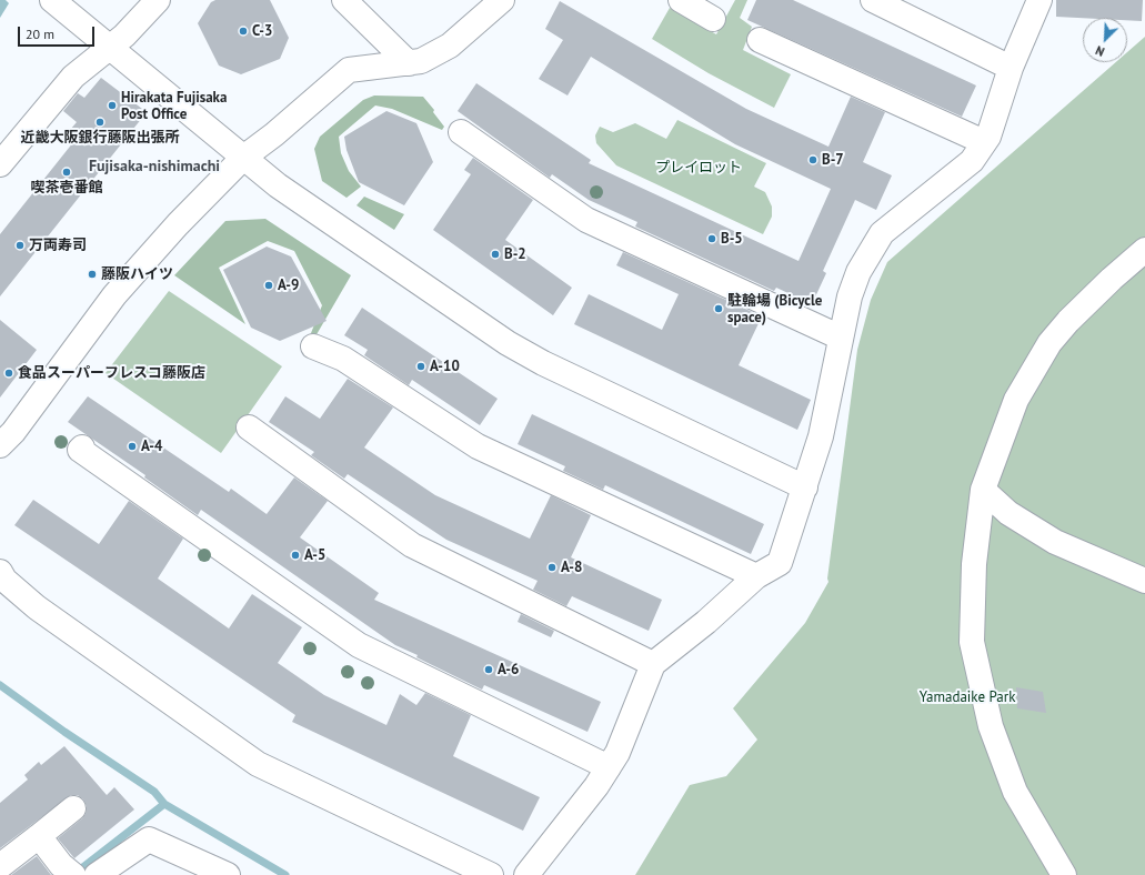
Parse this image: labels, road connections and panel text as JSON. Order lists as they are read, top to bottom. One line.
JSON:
{"districts":["Fujisaka-nishimachi"],"parks":["プレイロット","Yamadaike Park"],"places":["C-3","Hirakata Fujisaka Post Office","近畿大阪銀行藤阪出張所","B-7","喫茶壱番館","B-5","万両寿司","B-2","藤阪ハイツ","A-9","駐輪場 (Bicycle space)","A-10","食品スーパーフレスコ藤阪店","A-4","A-5","A-8","A-6"],"scale_bar":"20 m","north":"bottom left"}
